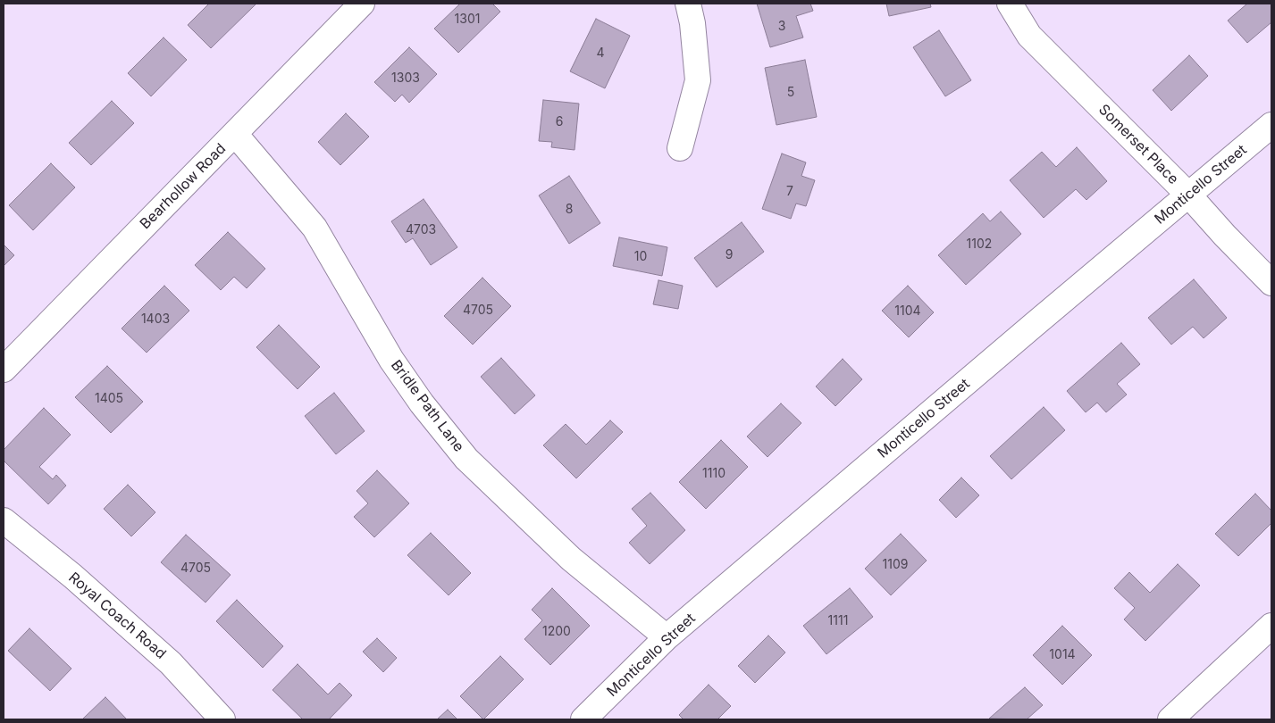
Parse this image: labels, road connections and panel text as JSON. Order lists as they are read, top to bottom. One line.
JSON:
{"streets":{"street":["Somerset Place","Monticello Street","Bearhollow Road","Bridle Path Lane","Royal Coach Road"]},"crossings":[["Somerset Place","Monticello Street"],["Monticello Street","Bridle Path Lane"],["Bearhollow Road","Bridle Path Lane"]],"house_numbers":["1301","3","4","1303","5","6","7","8","4703","1102","9","10","4705","1104","1403","1405","1110","1109","4705","1111","1200","1014"]}
